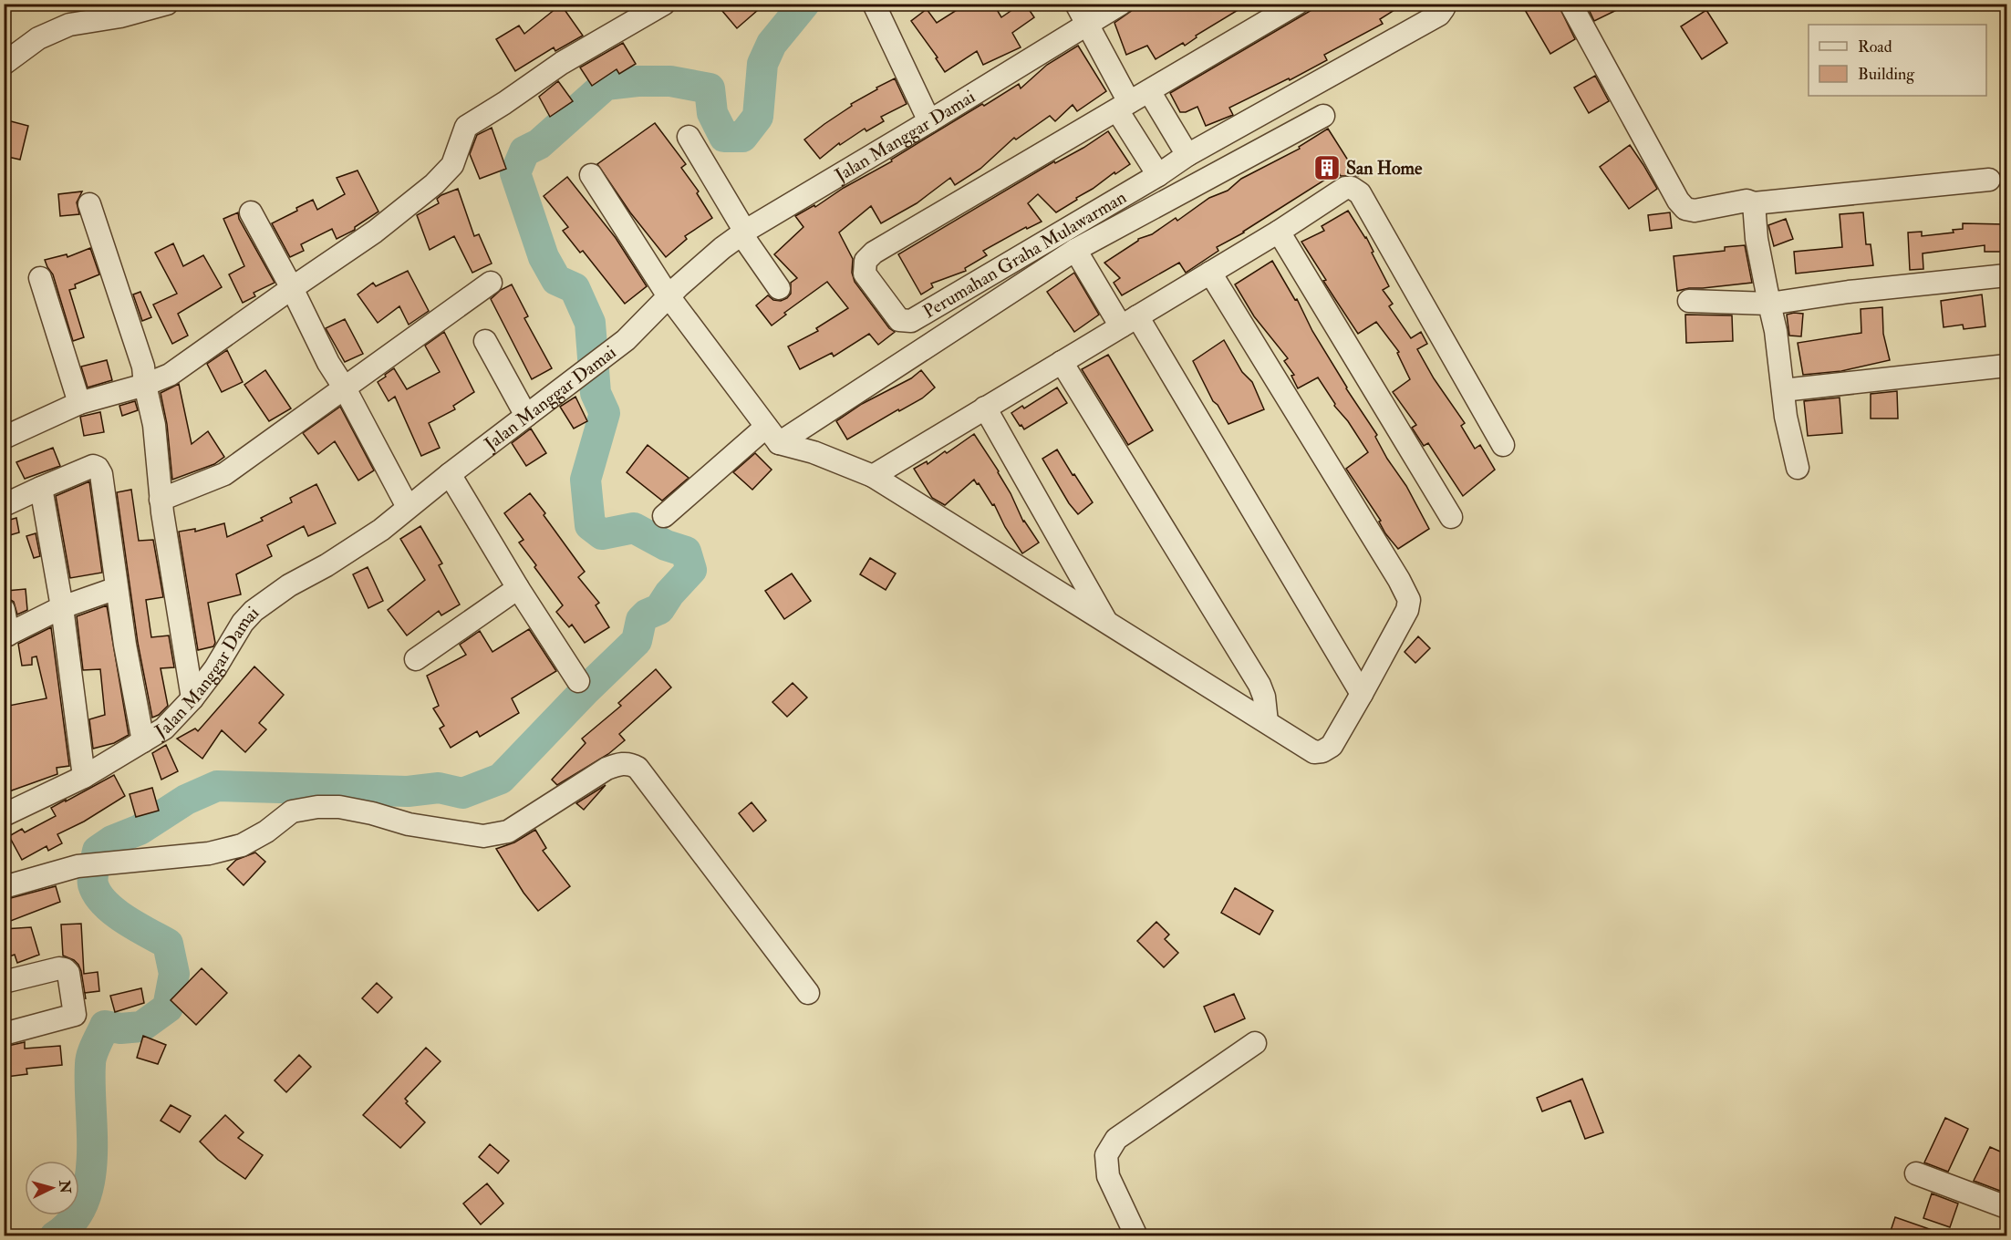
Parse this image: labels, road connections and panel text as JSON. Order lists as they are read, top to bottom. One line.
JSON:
{"streets":{"street":["Jalan Manggar Damai","Perumahan Graha Mulawarman"]},"places":{"building":["San Home"]},"legend":["Road","Building"],"north":"right"}
